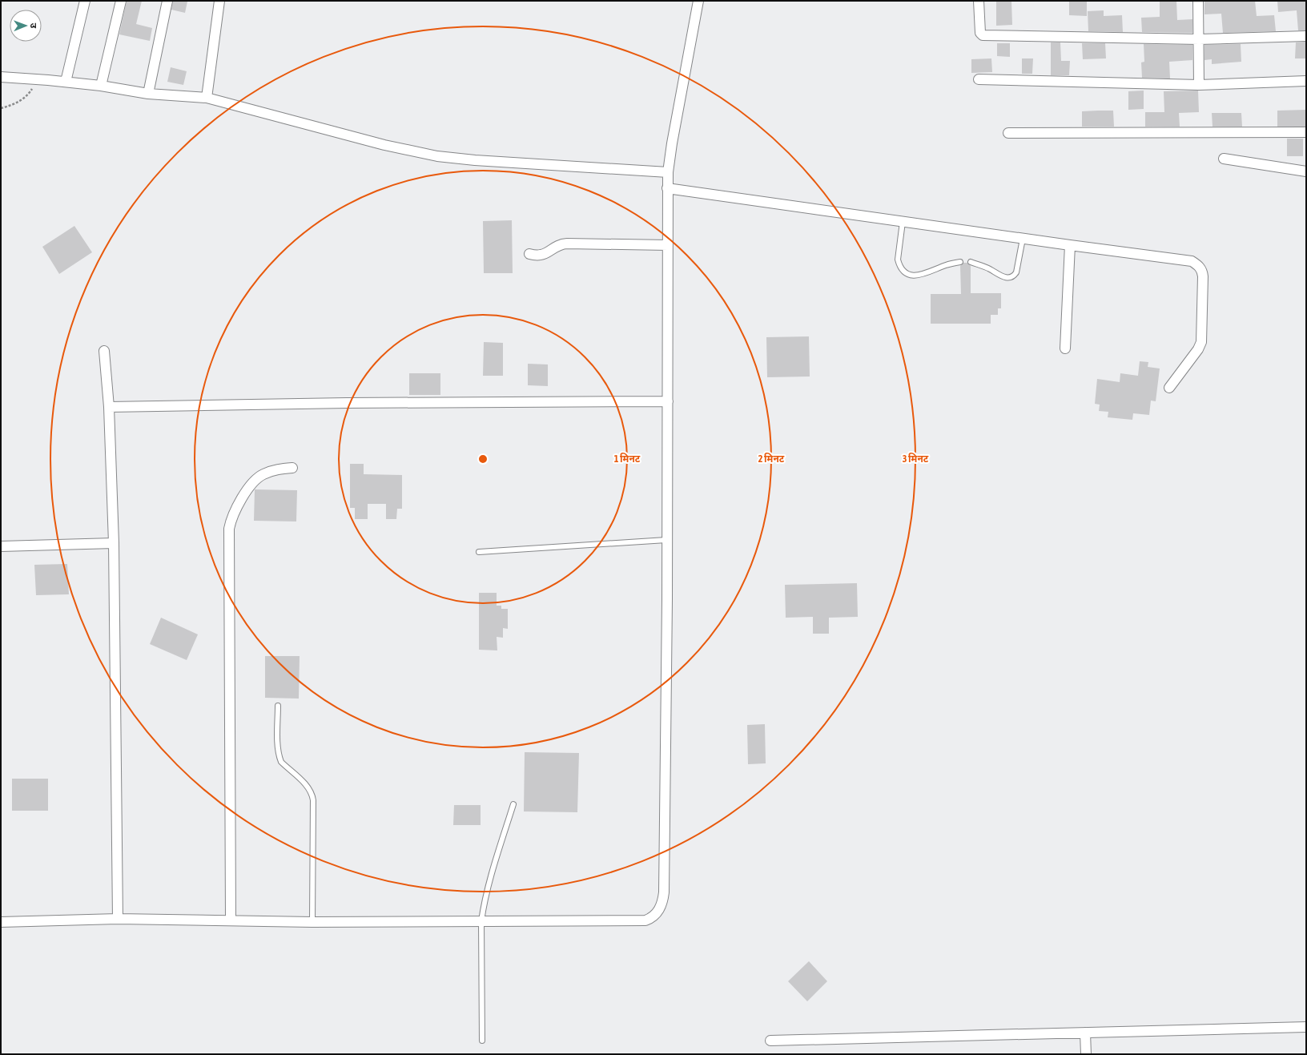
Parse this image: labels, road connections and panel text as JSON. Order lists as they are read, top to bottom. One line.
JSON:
{"north":"right","rings":["1 मिनट","2 मिनट","3 मिनट"]}
